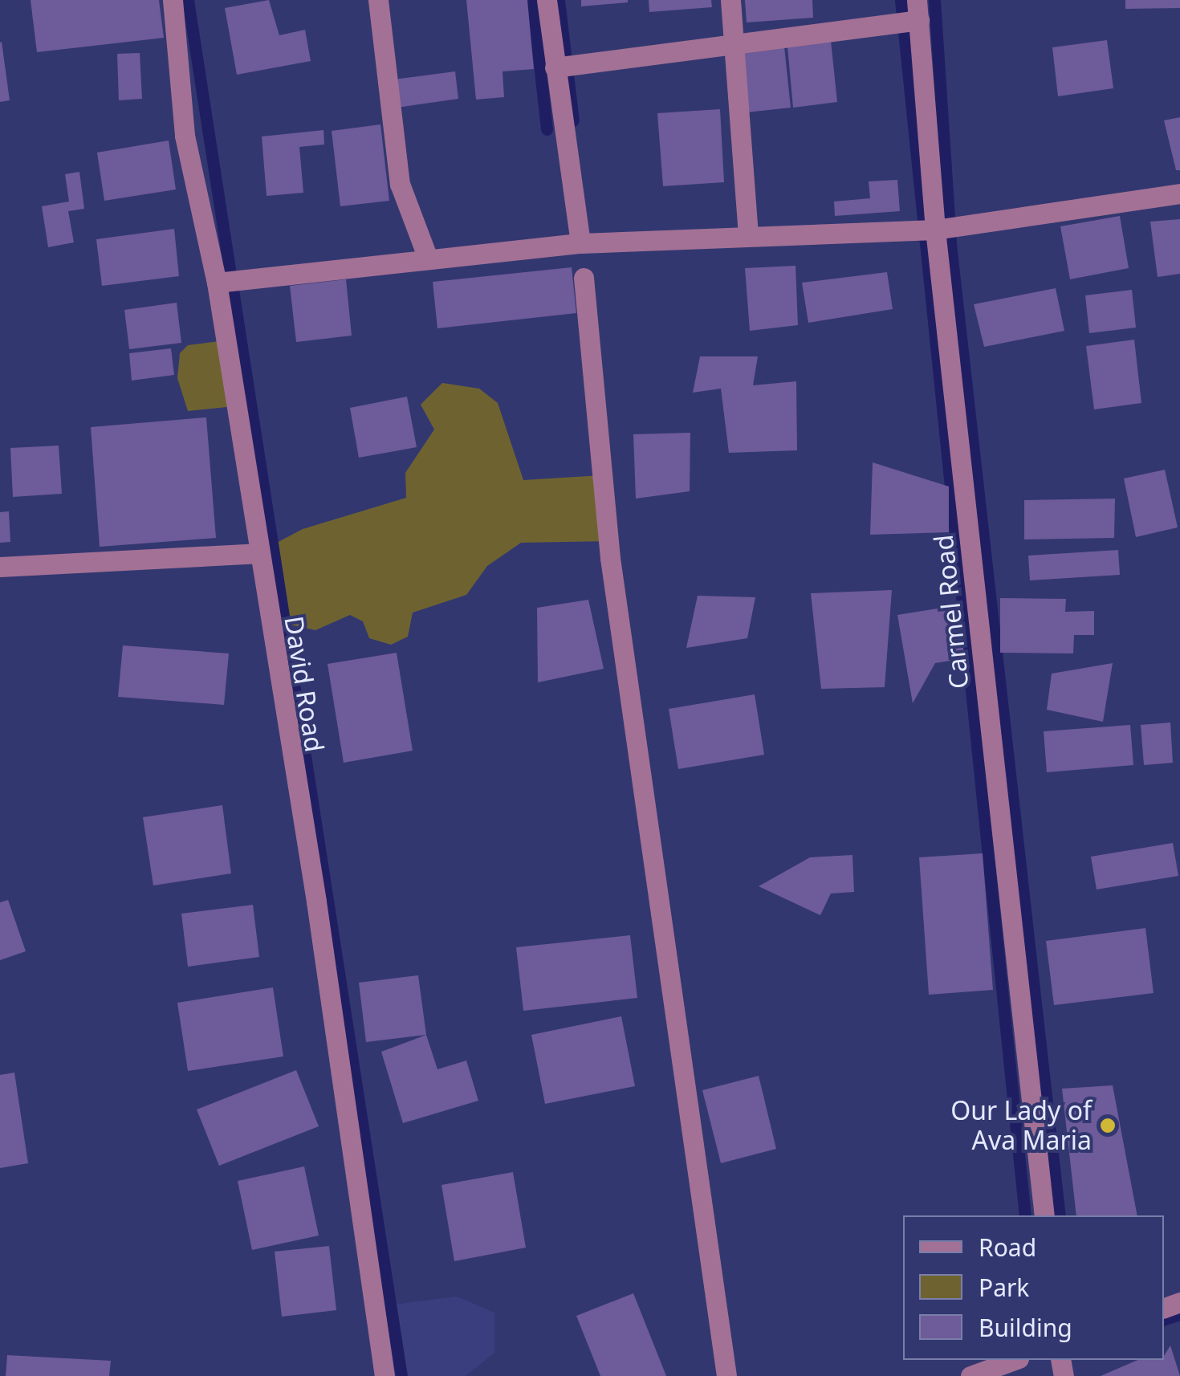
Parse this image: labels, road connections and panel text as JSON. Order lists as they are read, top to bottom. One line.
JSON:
{"streets":{"street":["Carmel Road","David Road"]},"places":["Our Lady of Ava Maria"],"legend":["Road","Park","Building"]}
